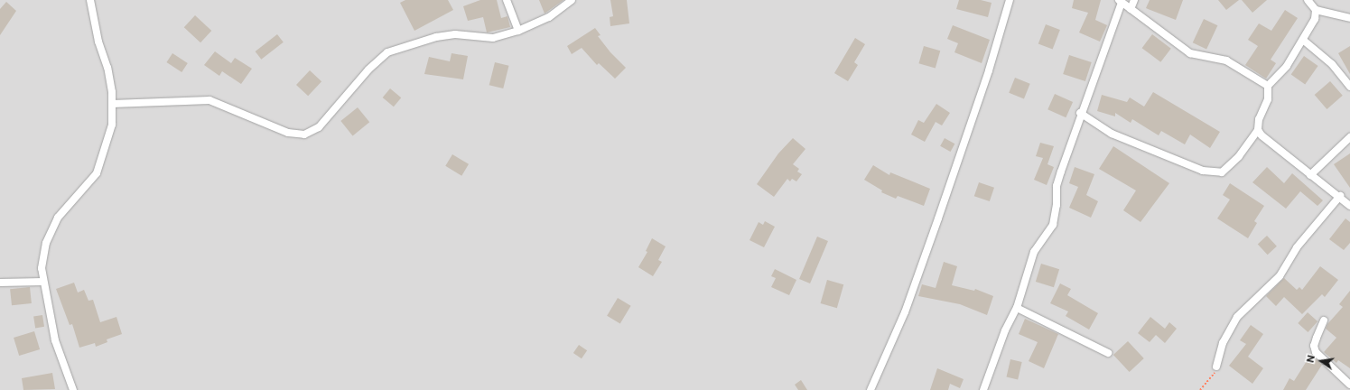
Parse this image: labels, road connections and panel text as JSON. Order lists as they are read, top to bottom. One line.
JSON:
{"north":"left"}
